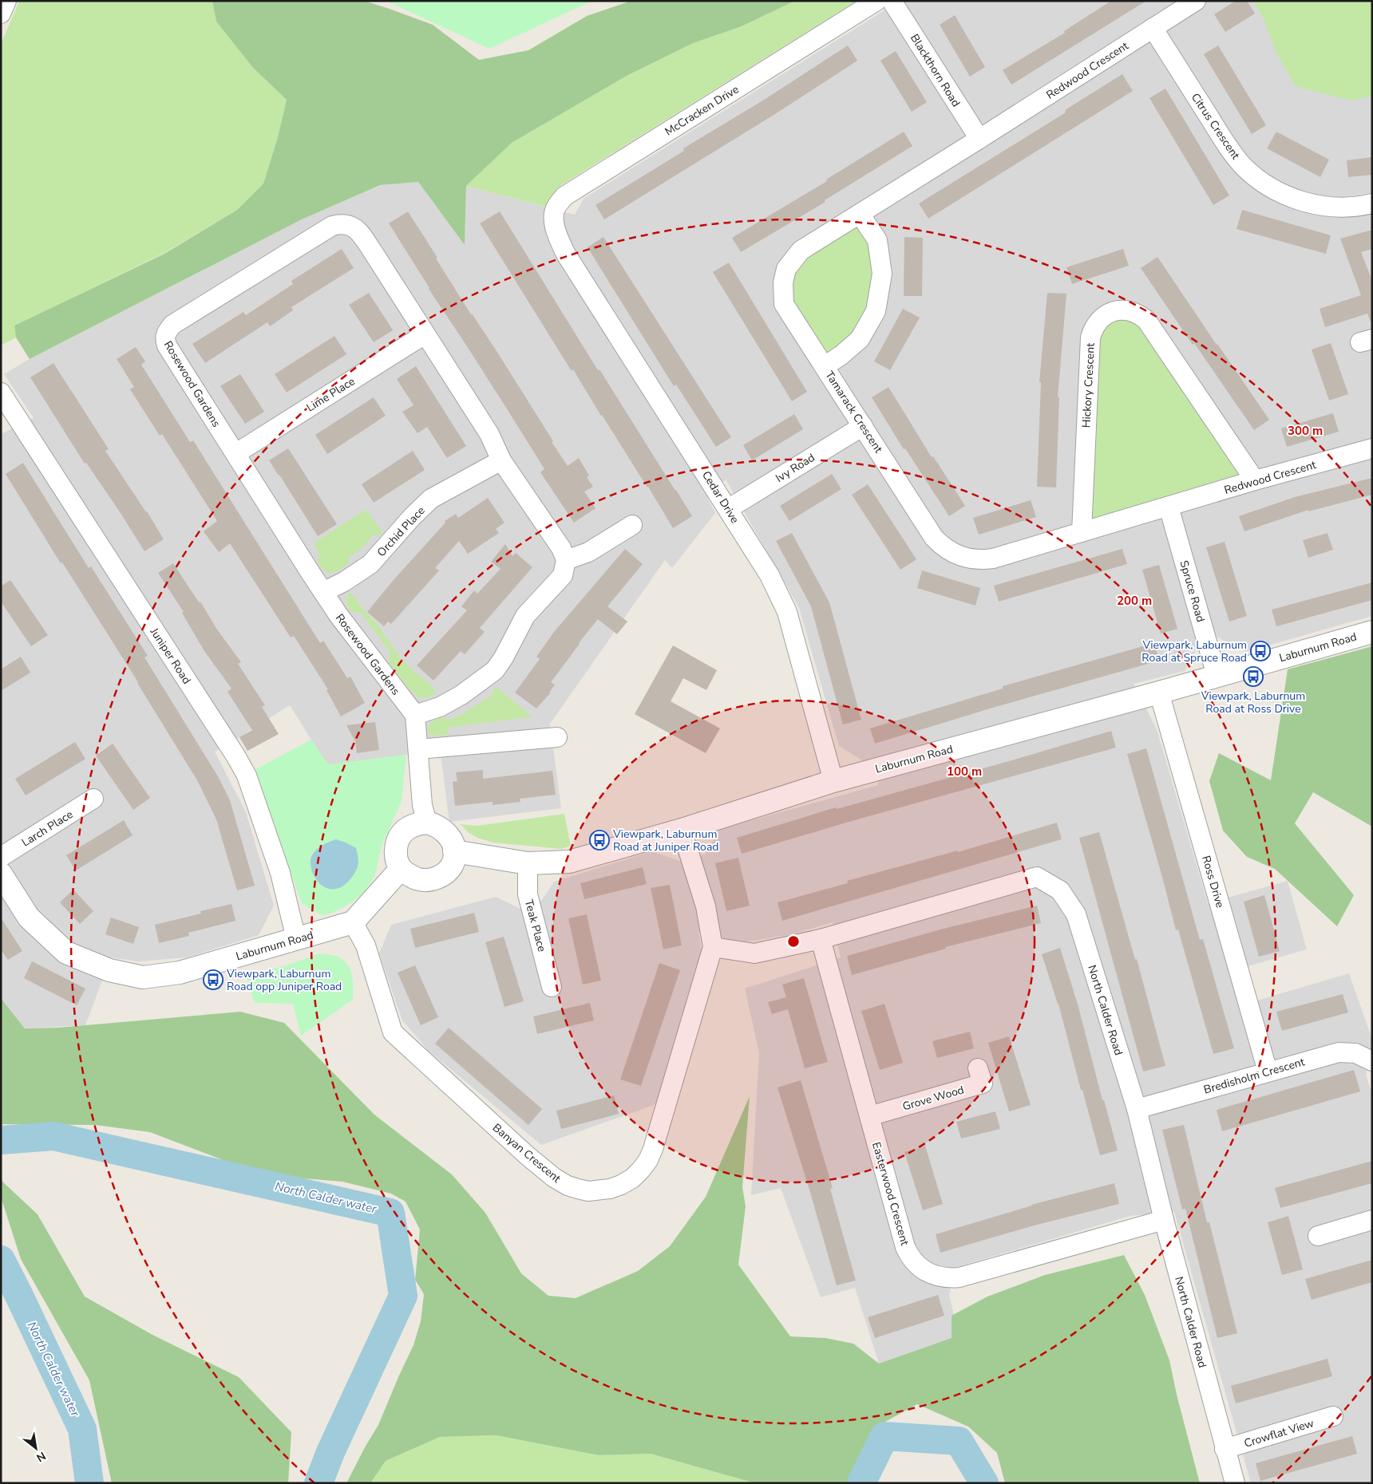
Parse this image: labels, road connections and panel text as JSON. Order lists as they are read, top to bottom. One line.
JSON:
{"streets":{"street":["Blackthorn Road","Redwood Crescent","McCracken Drive","Citrus Crescent","Rosewood Gardens","Hickory Crescent","Lime Place","Tamarack Crescent","Ivy Road","Cedar Drive","Orchid Place","Spruce Road","Laburnum Road","Juniper Road","Larch Place","Ross Drive","Teak Place","North Calder Road","Bredisholm Crescent","Grove Wood","Banyan Crescent","Easterwood Crescent","Crowflat View"]},"crossings":[["Blackthorn Road","Redwood Crescent"],["Blackthorn Road","Tamarack Crescent"],["Redwood Crescent","Citrus Crescent"],["Redwood Crescent","Hickory Crescent"],["Redwood Crescent","Tamarack Crescent"],["Redwood Crescent","Spruce Road"],["McCracken Drive","Cedar Drive"],["Rosewood Gardens","Lime Place"],["Rosewood Gardens","Orchid Place"],["Hickory Crescent","Tamarack Crescent"],["Tamarack Crescent","Ivy Road"],["Tamarack Crescent","Spruce Road"],["Ivy Road","Cedar Drive"],["Cedar Drive","Laburnum Road"],["Spruce Road","Laburnum Road"],["Laburnum Road","Juniper Road"],["Laburnum Road","Ross Drive"],["Laburnum Road","Teak Place"],["Laburnum Road","Banyan Crescent"],["Ross Drive","Bredisholm Crescent"],["North Calder Road","Bredisholm Crescent"],["North Calder Road","Banyan Crescent"],["North Calder Road","Easterwood Crescent"],["North Calder Road","Crowflat View"],["Grove Wood","Easterwood Crescent"]],"water":["North Calder water"],"places":{"bus stop":["Viewpark, Laburnum Road at Spruce Road","Viewpark, Laburnum Road at Ross Drive","Viewpark, Laburnum Road at Juniper Road","Viewpark, Laburnum Road opp Juniper Road"]},"north":"bottom right","rings":["300 m","200 m","100 m"]}
